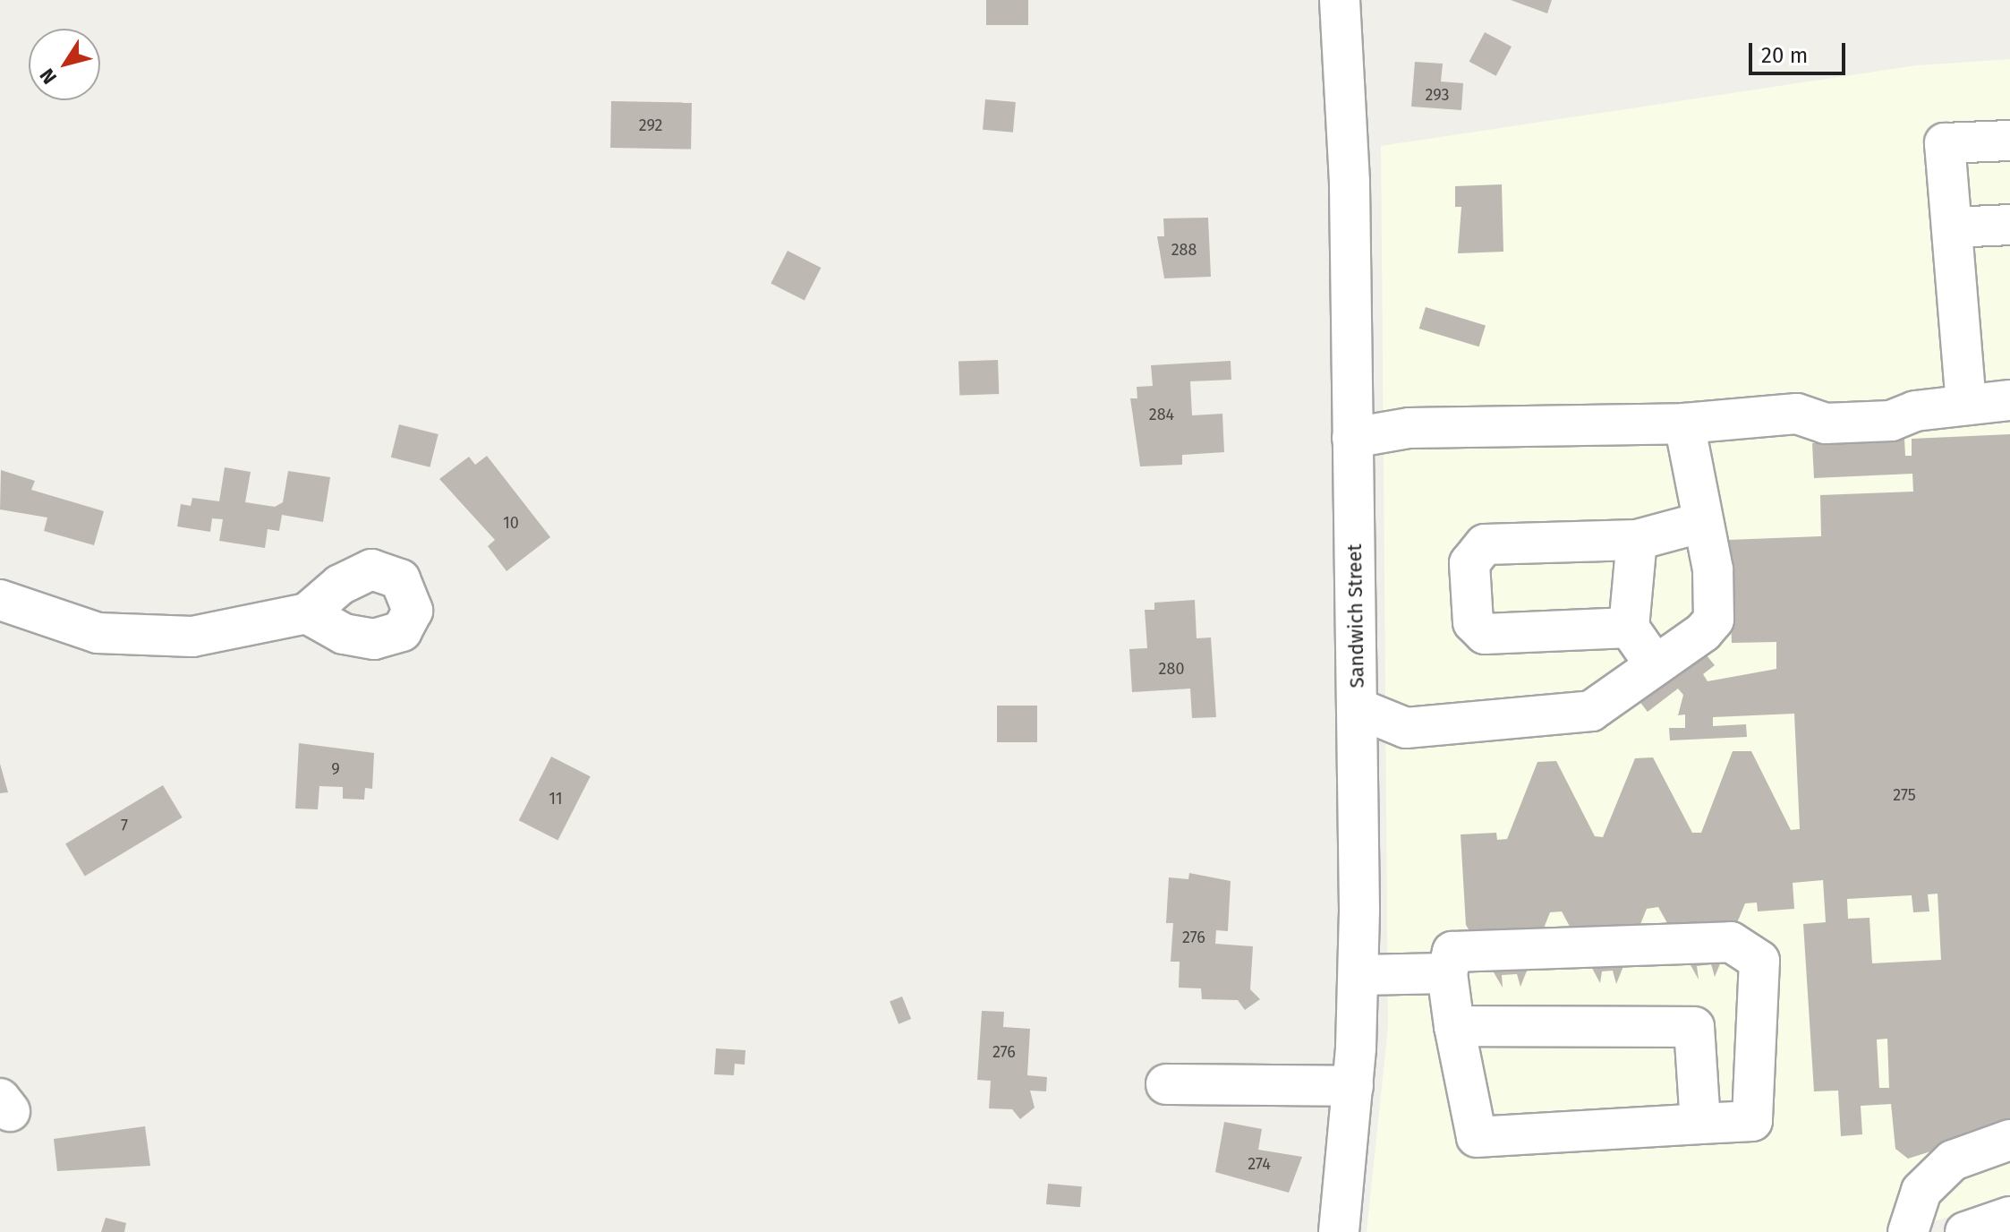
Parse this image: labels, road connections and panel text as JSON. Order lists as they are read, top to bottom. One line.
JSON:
{"streets":{"street":["Sandwich Street"]},"house_numbers":["293","292","288","284","10","280","9","275","11","7","276","276","274"],"scale_bar":"20 m","north":"bottom left"}
